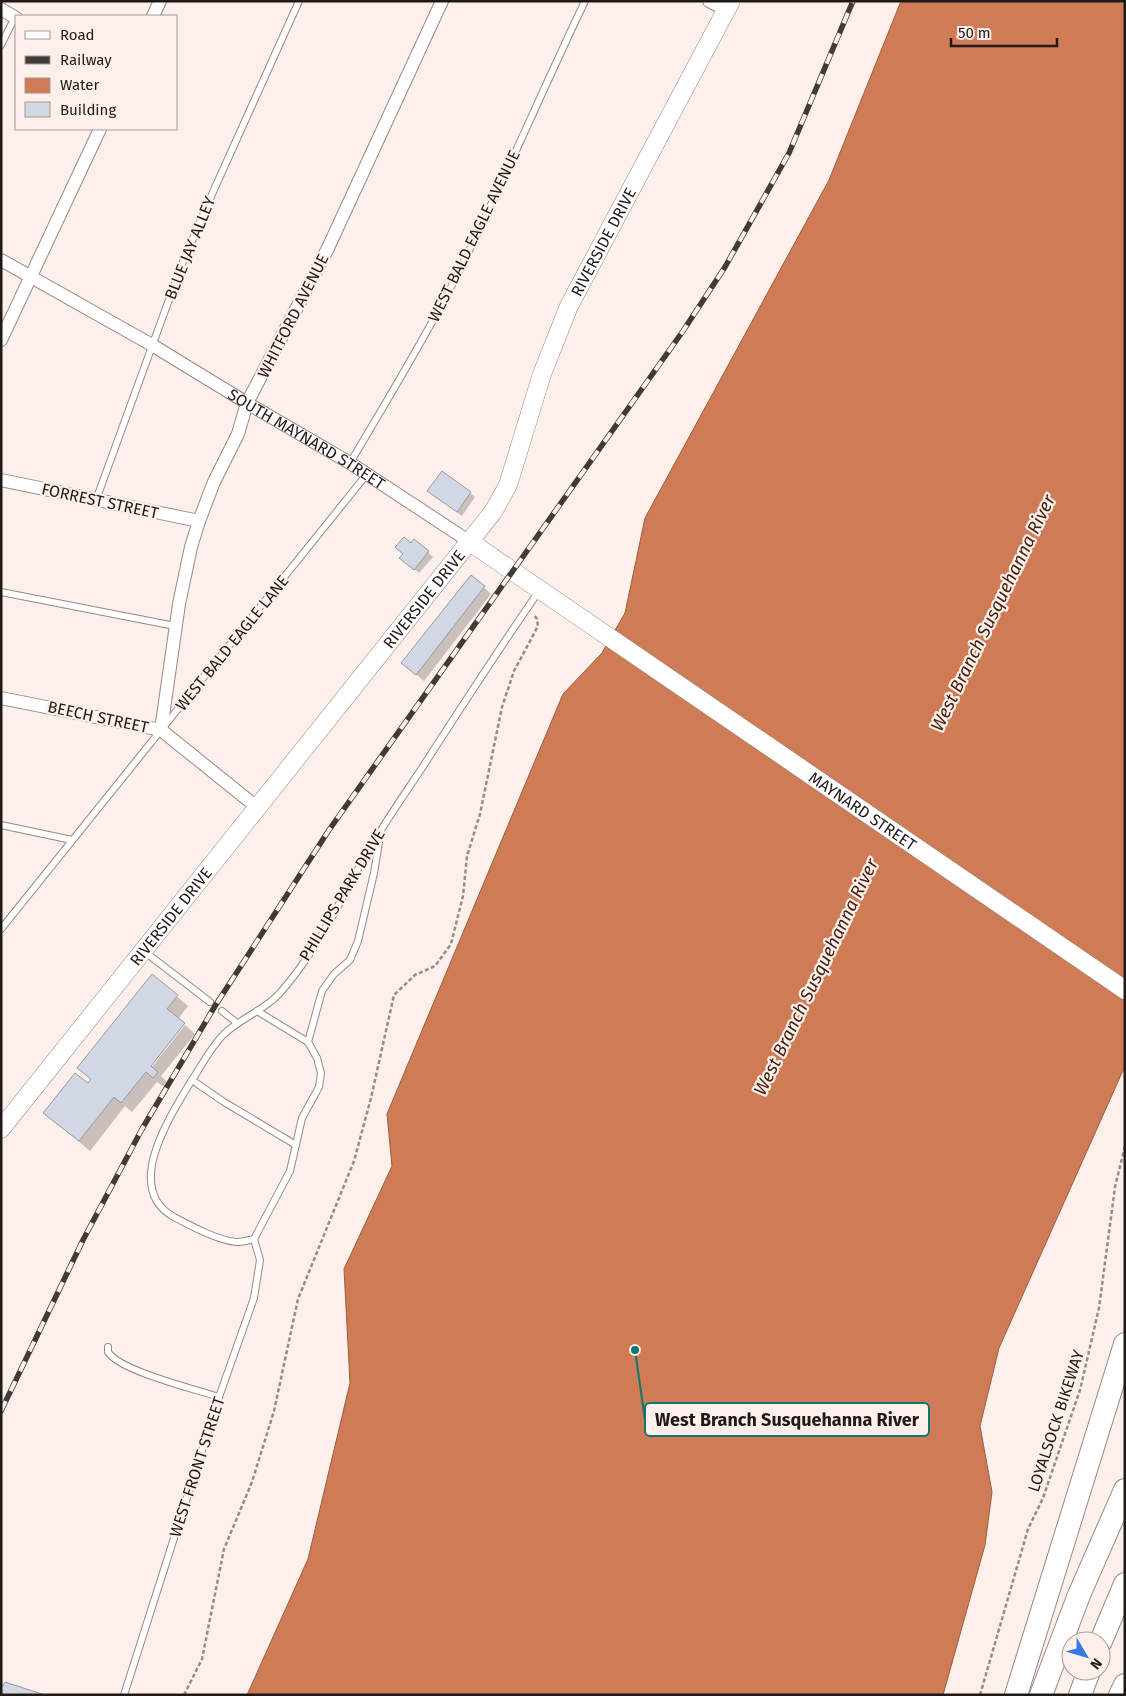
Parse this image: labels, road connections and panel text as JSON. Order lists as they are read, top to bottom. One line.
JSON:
{"streets":{"main road":["RIVERSIDE DRIVE","SOUTH MAYNARD STREET","MAYNARD STREET"],"street":["WHITFORD AVENUE","FORREST STREET","BEECH STREET"],"lane":["WEST BALD EAGLE AVENUE","BLUE JAY ALLEY","WEST BALD EAGLE LANE","PHILLIPS PARK DRIVE","WEST FRONT STREET"],"path":["LOYALSOCK BIKEWAY"]},"crossings":[["WEST BALD EAGLE AVENUE","SOUTH MAYNARD STREET"],["RIVERSIDE DRIVE","SOUTH MAYNARD STREET"],["RIVERSIDE DRIVE","BEECH STREET"],["BLUE JAY ALLEY","SOUTH MAYNARD STREET"],["BLUE JAY ALLEY","FORREST STREET"],["WHITFORD AVENUE","SOUTH MAYNARD STREET"],["WHITFORD AVENUE","FORREST STREET"],["WHITFORD AVENUE","WEST BALD EAGLE LANE"],["WHITFORD AVENUE","BEECH STREET"],["SOUTH MAYNARD STREET","WEST BALD EAGLE LANE"],["SOUTH MAYNARD STREET","MAYNARD STREET"],["SOUTH MAYNARD STREET","PHILLIPS PARK DRIVE"],["WEST BALD EAGLE LANE","BEECH STREET"],["PHILLIPS PARK DRIVE","WEST FRONT STREET"]],"water":["West Branch Susquehanna River"],"places":["West Branch Susquehanna River"],"legend":["Road","Railway","Water","Building"],"scale_bar":"50 m","north":"bottom right"}
